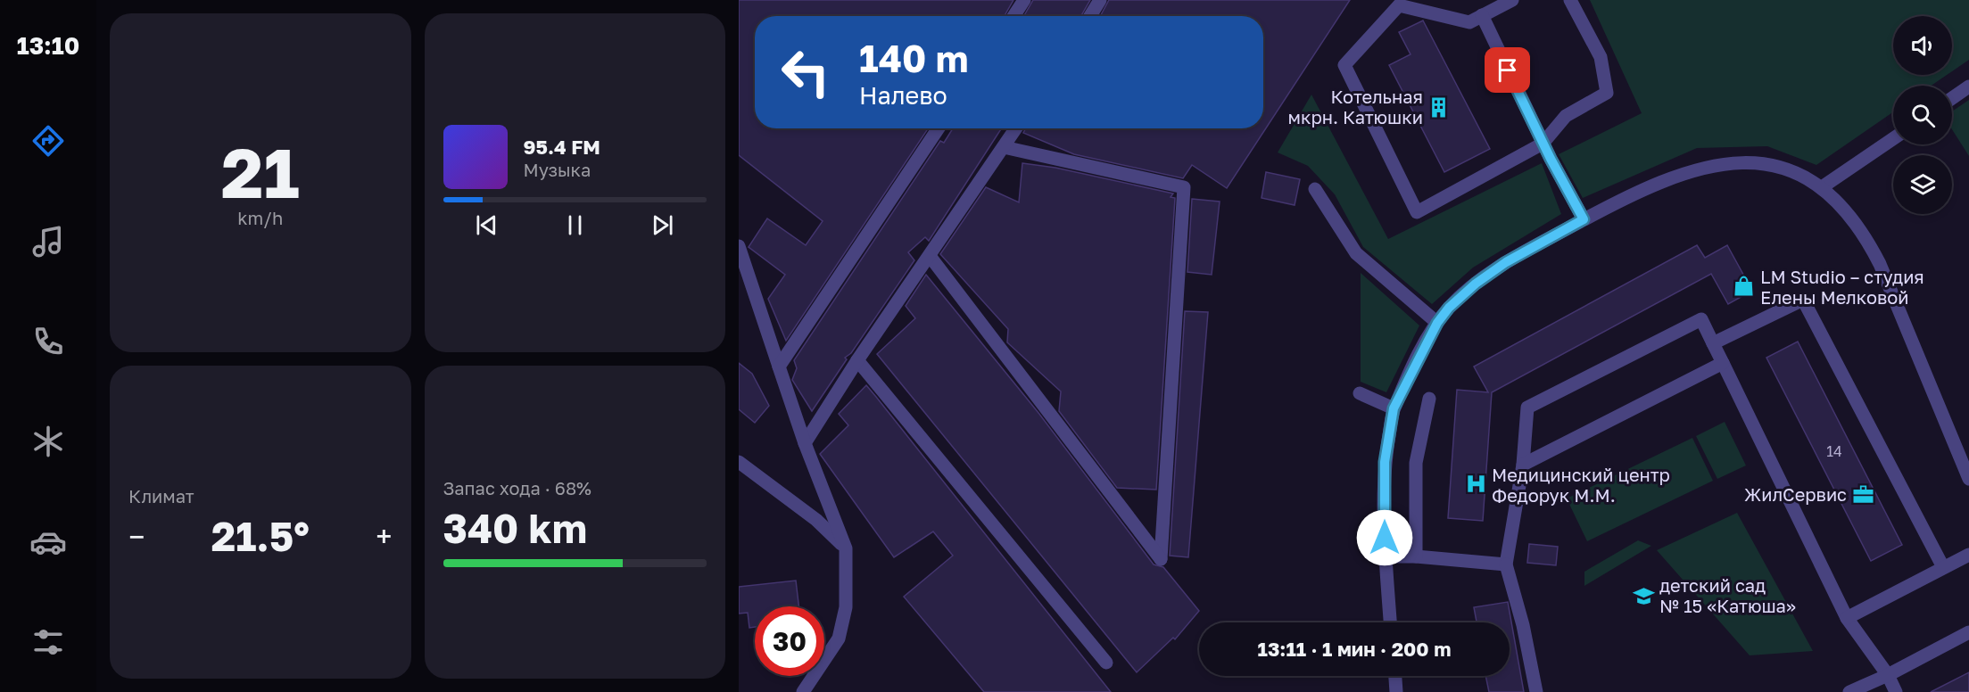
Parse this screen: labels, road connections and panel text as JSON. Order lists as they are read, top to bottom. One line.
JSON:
{"places":{"building":["Котельная мкрн. Катюшки"],"shop":["LM Studio – студия Елены Мелковой"],"hospital":["Медицинский центр Федорук М.М."],"office":["ЖилСервис"],"school or university":["детский сад № 15 «Катюша»"]},"house_numbers":["14"],"page":{"tabs":"13:10","tile":[["21","km/h"],"Климат",["Запас хода · 68%","340 km"]],"turn":["140 m","Налево"],"song":["95.4 FM","Музыка"],"heat":["−","21.5°","+"],"limit":"30","trip":"13:11 · 1 мин · 200 m"}}
